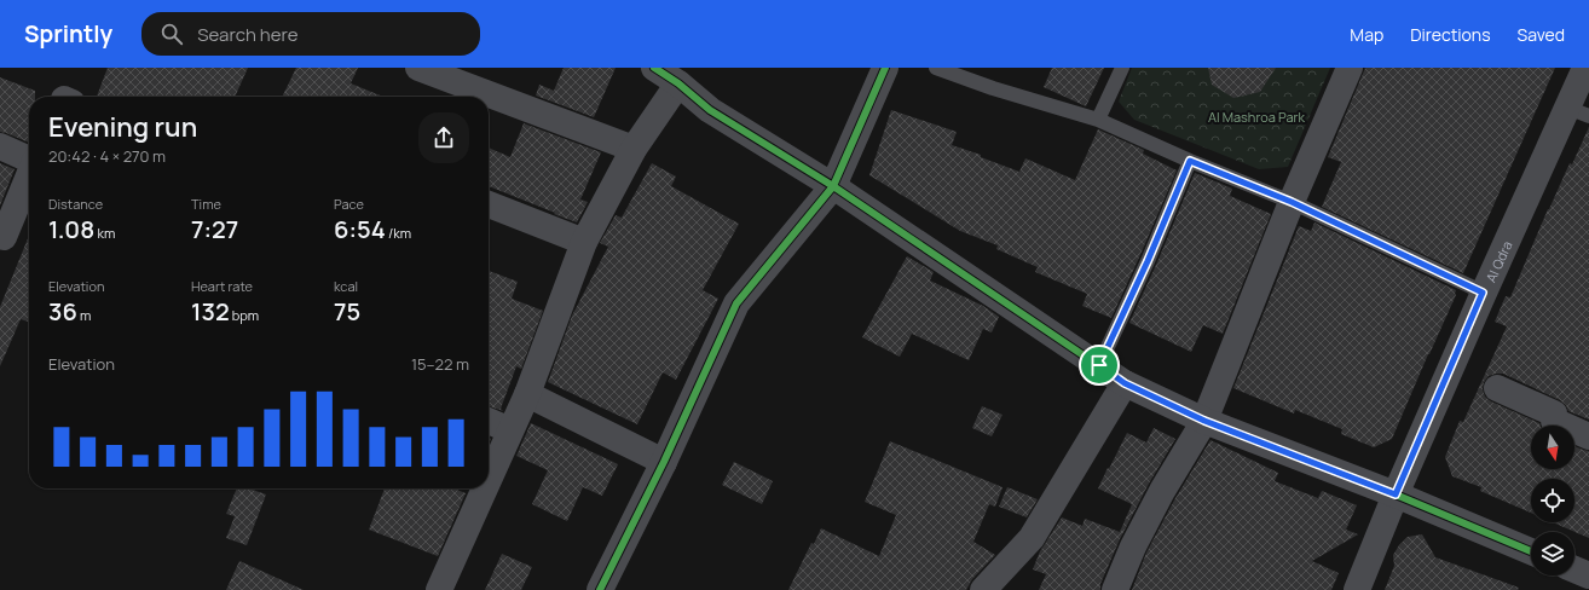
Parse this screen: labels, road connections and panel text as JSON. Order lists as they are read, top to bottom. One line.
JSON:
{"streets":{"street":["Al Qdra"]},"parks":["Al Mashroa Park"],"north":"bottom","page":{"header":"Sprintly","search":"Search here","nav":["Map","Directions","Saved"],"heading":["Evening run","20:42 · 4 × 270 m"],"stats":[["Distance","1.08 km"],["Time","7:27"],["Pace","6:54 /km"],["Elevation","36 m"],["Heart rate","132 bpm"],["kcal","75"]],"chart":["Elevation","15–22 m"]}}
